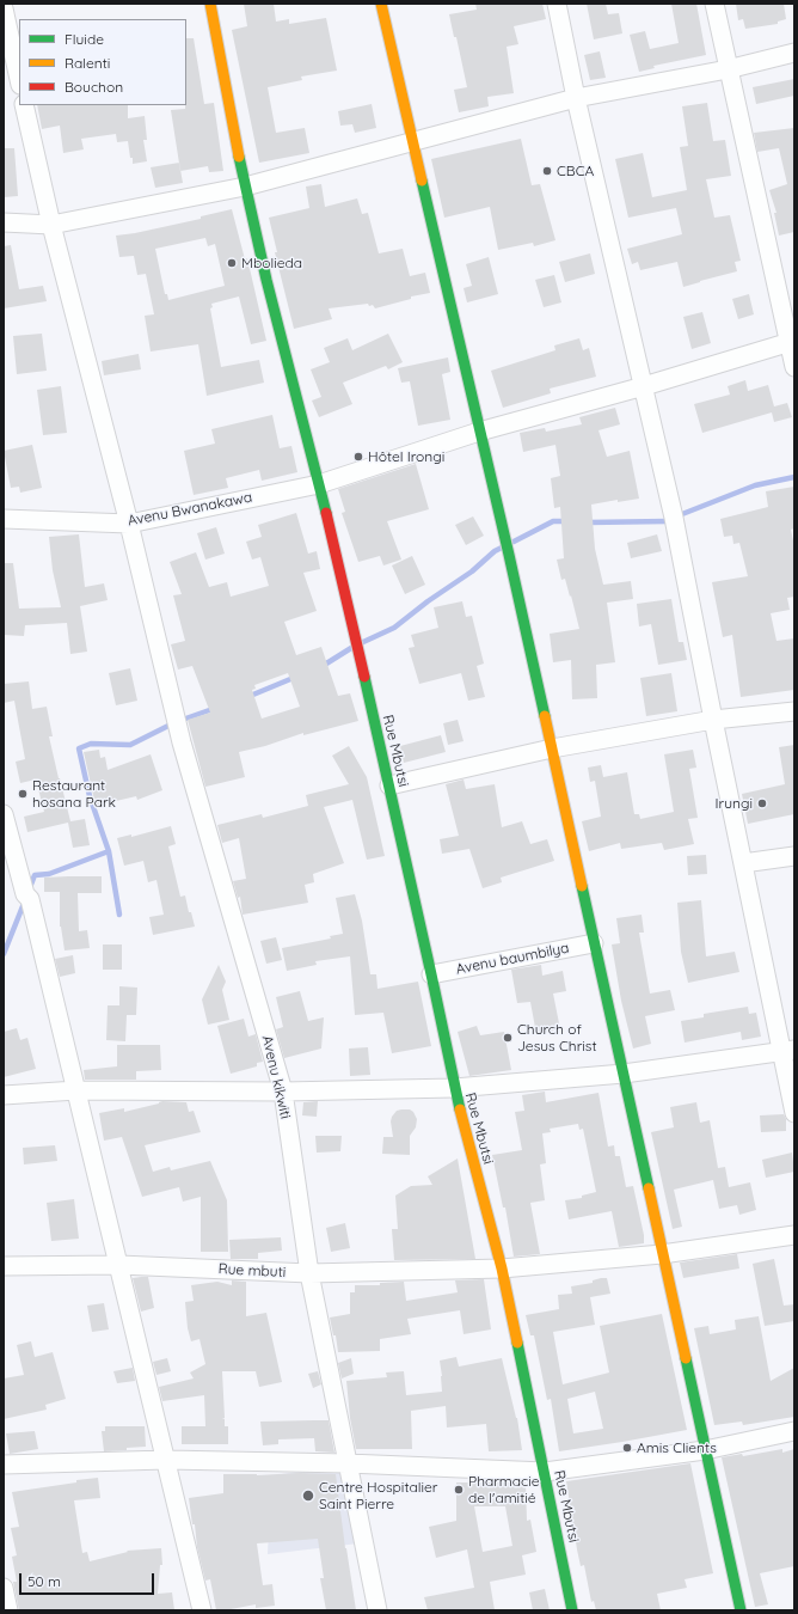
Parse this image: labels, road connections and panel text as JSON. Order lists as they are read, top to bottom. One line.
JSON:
{"streets":{"street":["Avenu Bwanakawa","Rue Mbutsi","Avenu baumbilya","Avenu kikwiti","Rue mbuti"]},"crossings":[["Avenu Bwanakawa","Rue Mbutsi"],["Avenu Bwanakawa","Avenu kikwiti"],["Rue Mbutsi","Avenu baumbilya"],["Rue Mbutsi","Rue mbuti"],["Avenu kikwiti","Rue mbuti"]],"places":["CBCA","Mbolieda","Hôtel Irongi","Restaurant hosana Park","Irungi","Church of Jesus Christ","Amis Clients","Pharmacie de l'amitié","Centre Hospitalier Saint Pierre"],"legend":["Fluide","Ralenti","Bouchon"],"scale_bar":"50 m"}
